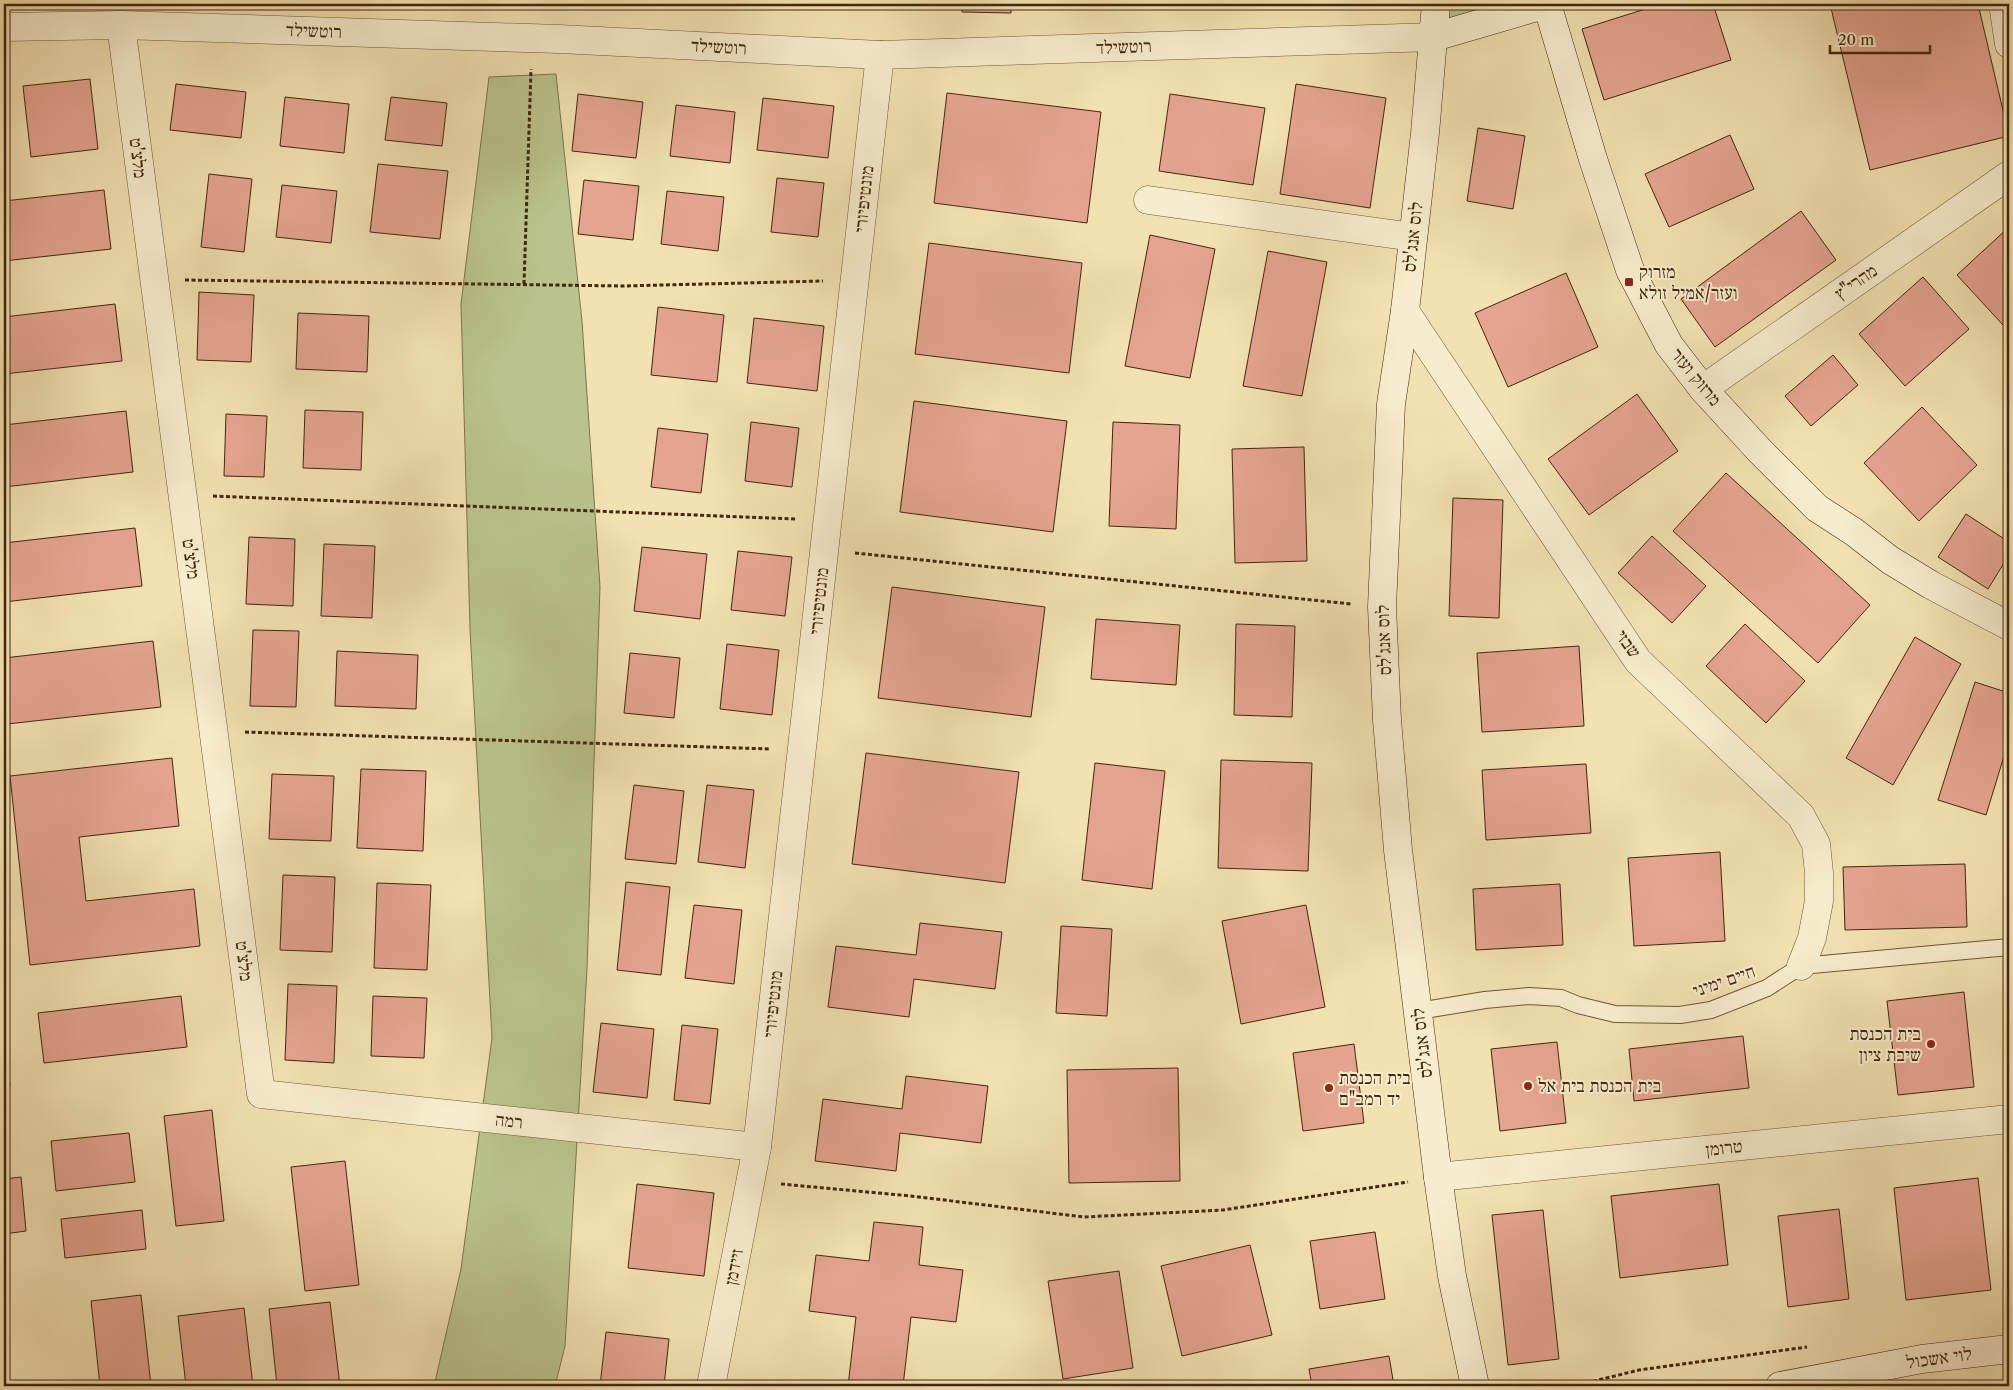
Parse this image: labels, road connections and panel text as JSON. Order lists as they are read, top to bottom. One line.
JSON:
{"streets":{"street":["רוטשילד","מלצ'ט","מונטיפיורי","לוס אנג'לס","מהרי\"ץ","מרזוק ועזר","שבזי","רמה","טרומן","זיידמן","לוי אשכול"],"lane":["חיים ימיני"]},"crossings":[["רוטשילד","מלצ'ט"],["רוטשילד","מונטיפיורי"],["רוטשילד","לוס אנג'לס"],["רוטשילד","מרזוק ועזר"],["מלצ'ט","רמה"],["מונטיפיורי","רמה"],["מונטיפיורי","זיידמן"],["לוס אנג'לס","שבזי"],["לוס אנג'לס","חיים ימיני"],["לוס אנג'לס","טרומן"],["מהרי\"ץ","מרזוק ועזר"],["שבזי","חיים ימיני"],["רמה","זיידמן"]],"places":{"transit":["מזרוק ועזר/אמיל זולא"],"other":["בית הכנסת שיבת ציון","בית הכנסת בית אל","בית הכנסת יד רמב\"ם"]},"scale_bar":"20 m"}
